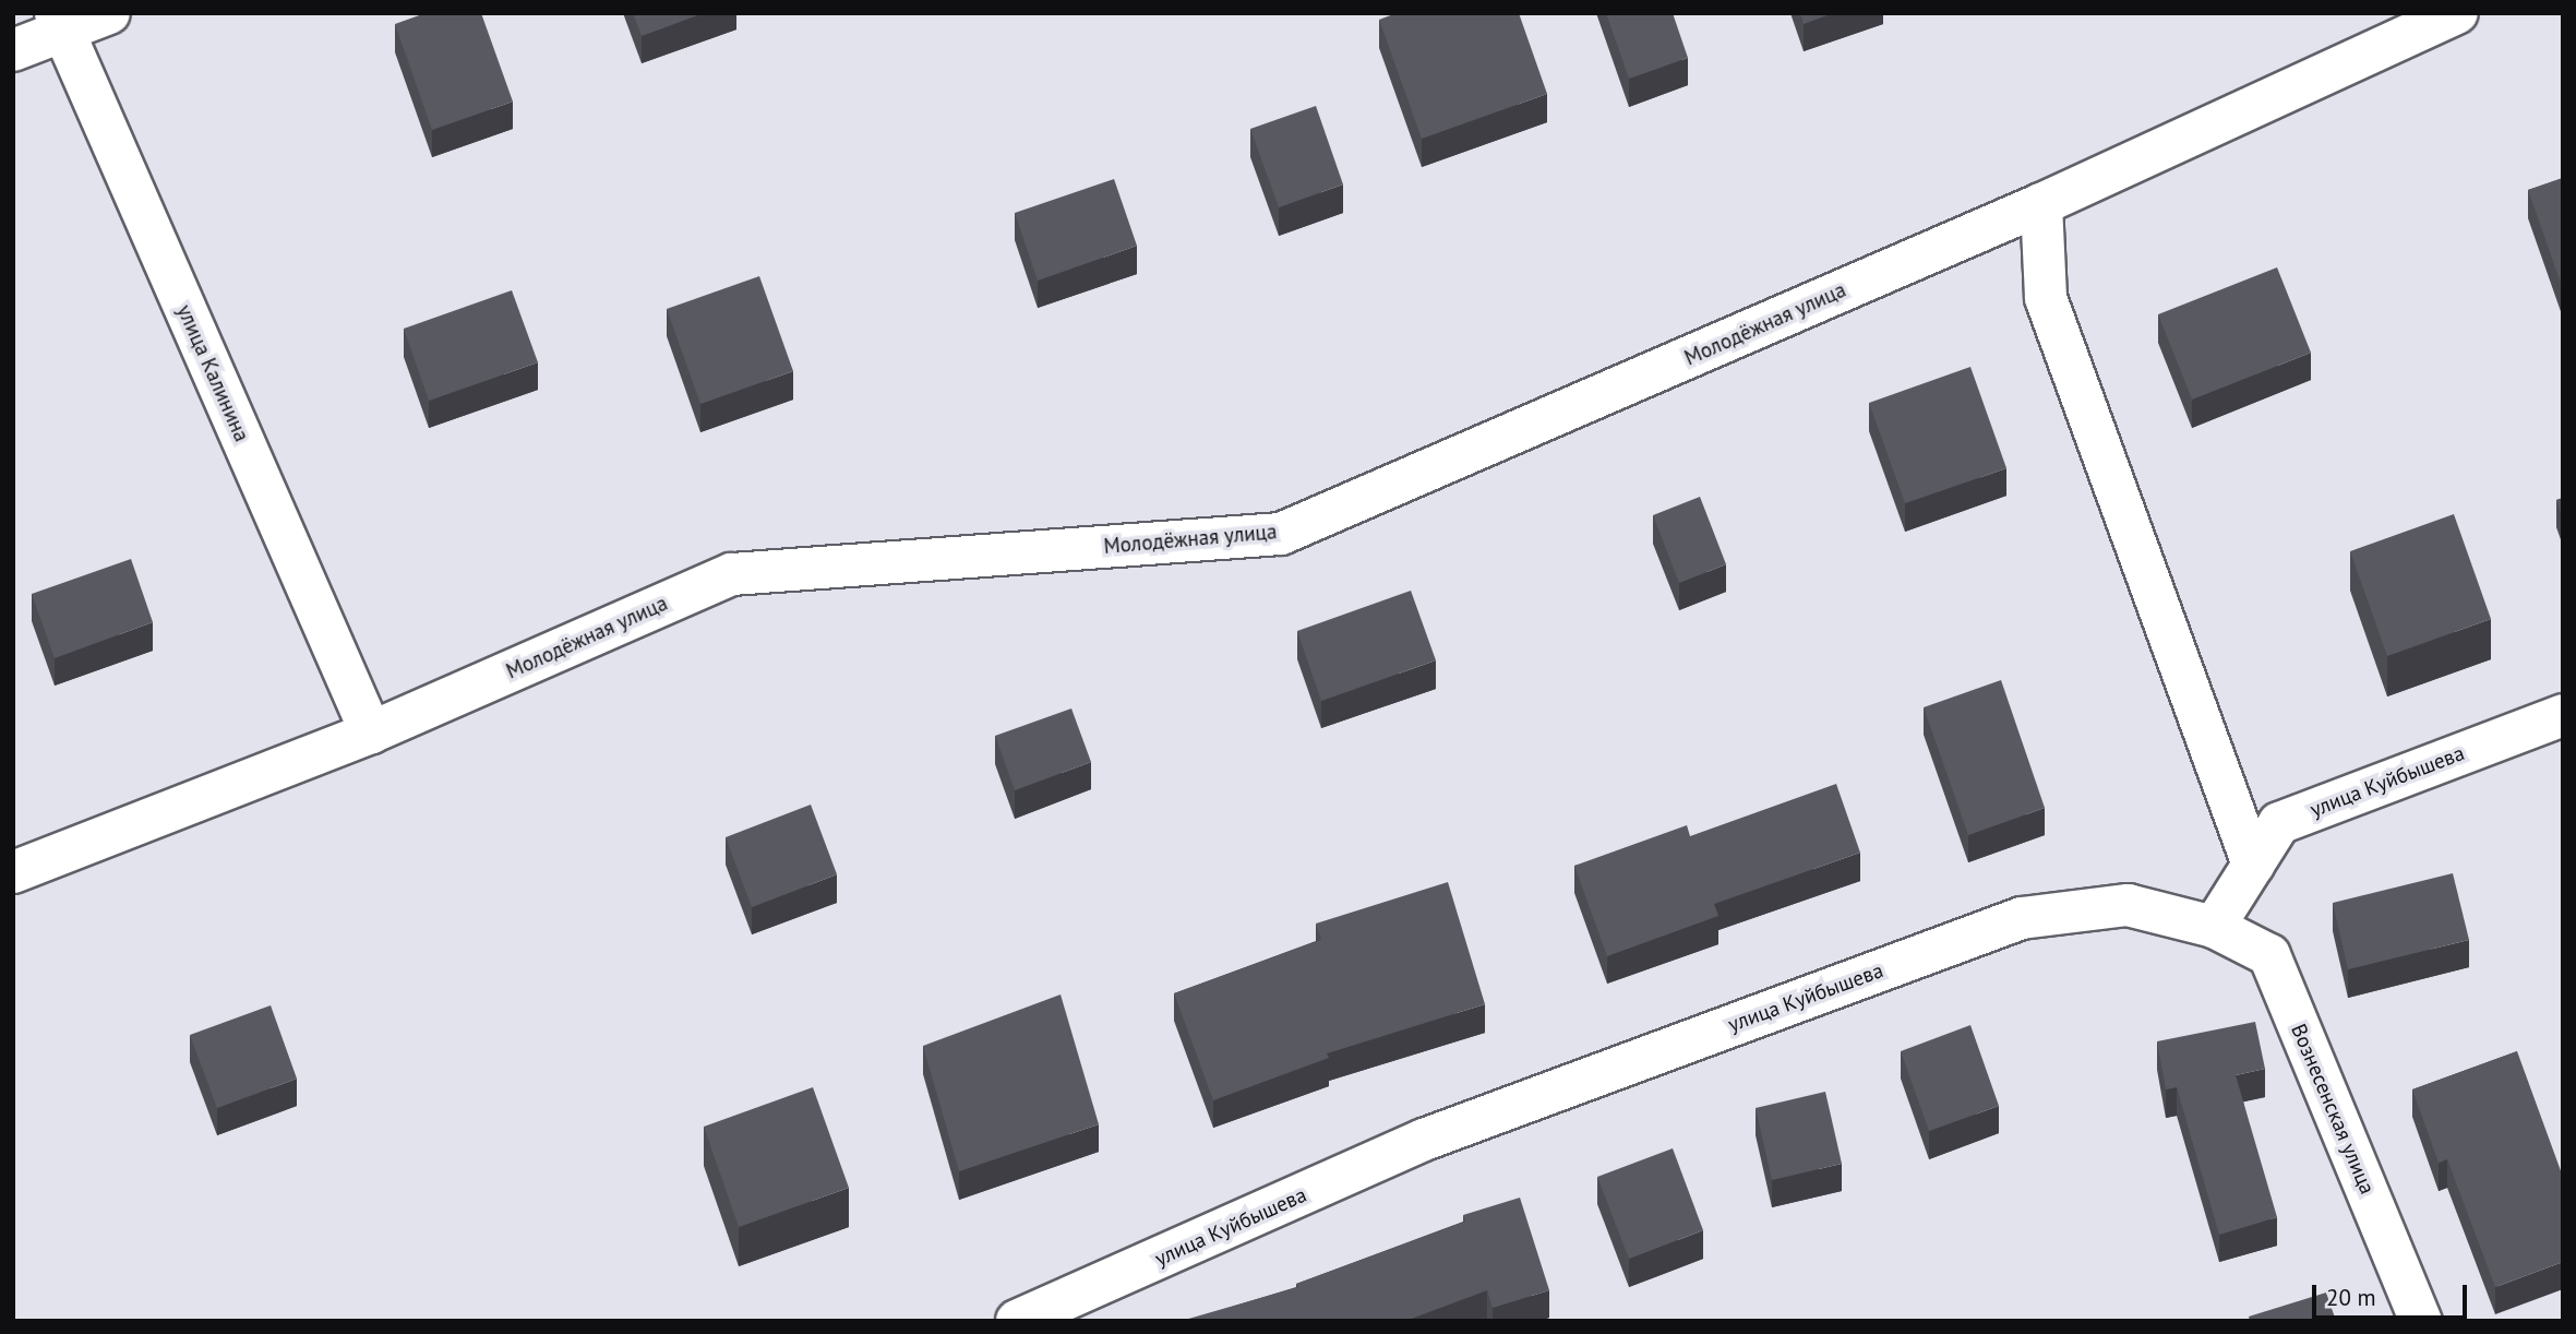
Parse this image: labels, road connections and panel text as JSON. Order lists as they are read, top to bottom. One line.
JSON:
{"streets":{"street":["Молодёжная улица","улица Калинина","улица Куйбышева","Вознесенская улица"]},"crossings":[["Молодёжная улица","улица Калинина"],["улица Куйбышева","Вознесенская улица"]],"scale_bar":"20 m"}
